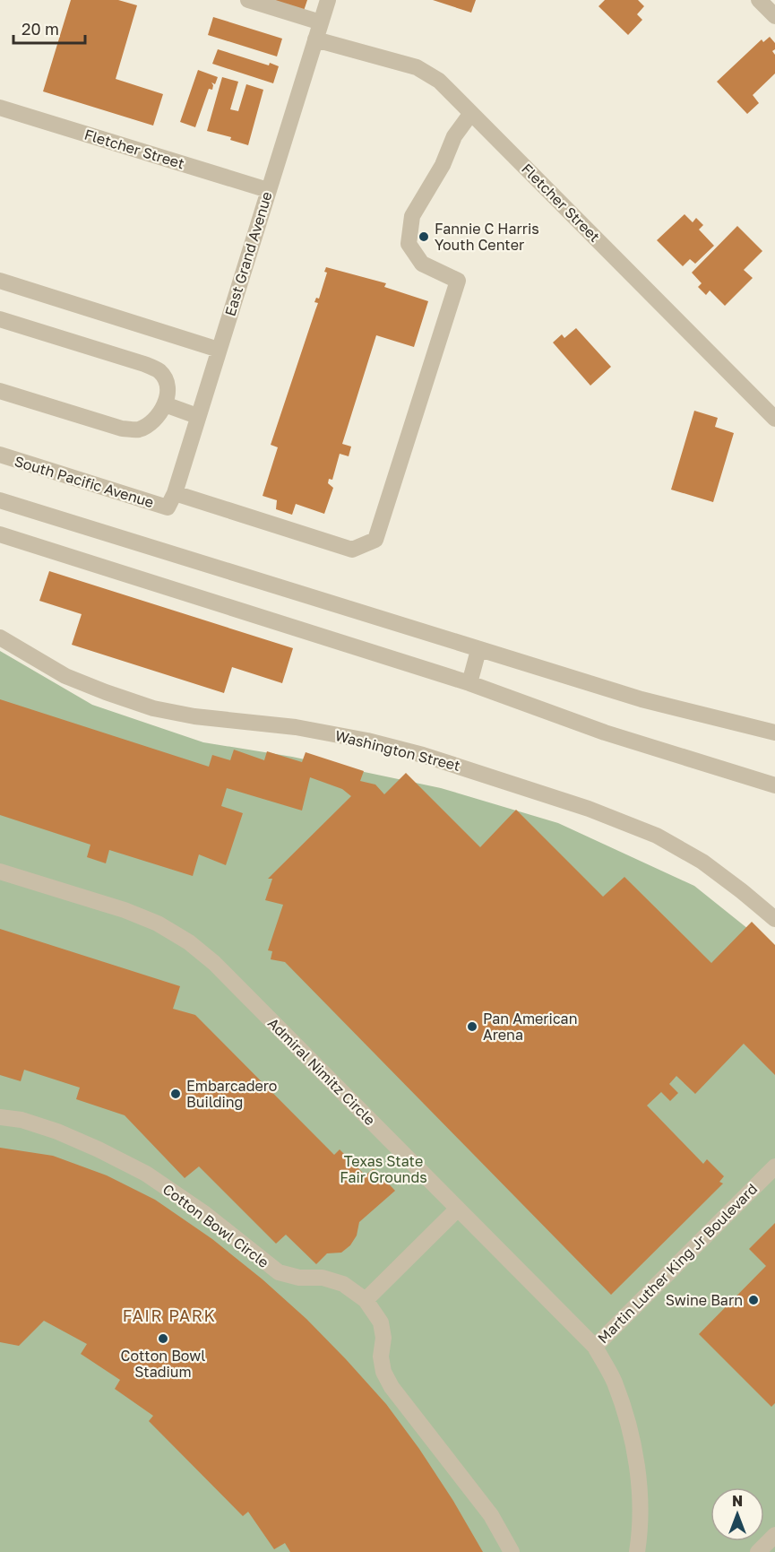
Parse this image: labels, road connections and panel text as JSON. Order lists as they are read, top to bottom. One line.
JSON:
{"streets":{"street":["Fletcher Street","East Grand Avenue","South Pacific Avenue","Washington Street","Admiral Nimitz Circle","Cotton Bowl Circle","Martin Luther King Jr Boulevard"]},"crossings":[["Fletcher Street","East Grand Avenue"],["Fletcher Street","South Pacific Avenue"],["East Grand Avenue","South Pacific Avenue"],["Admiral Nimitz Circle","Martin Luther King Jr Boulevard"]],"districts":["FAIR PARK"],"parks":["Texas State Fair Grounds"],"places":["Fannie C Harris Youth Center","Pan American Arena","Embarcadero Building","Swine Barn","Cotton Bowl Stadium"],"scale_bar":"20 m","north":"top"}
